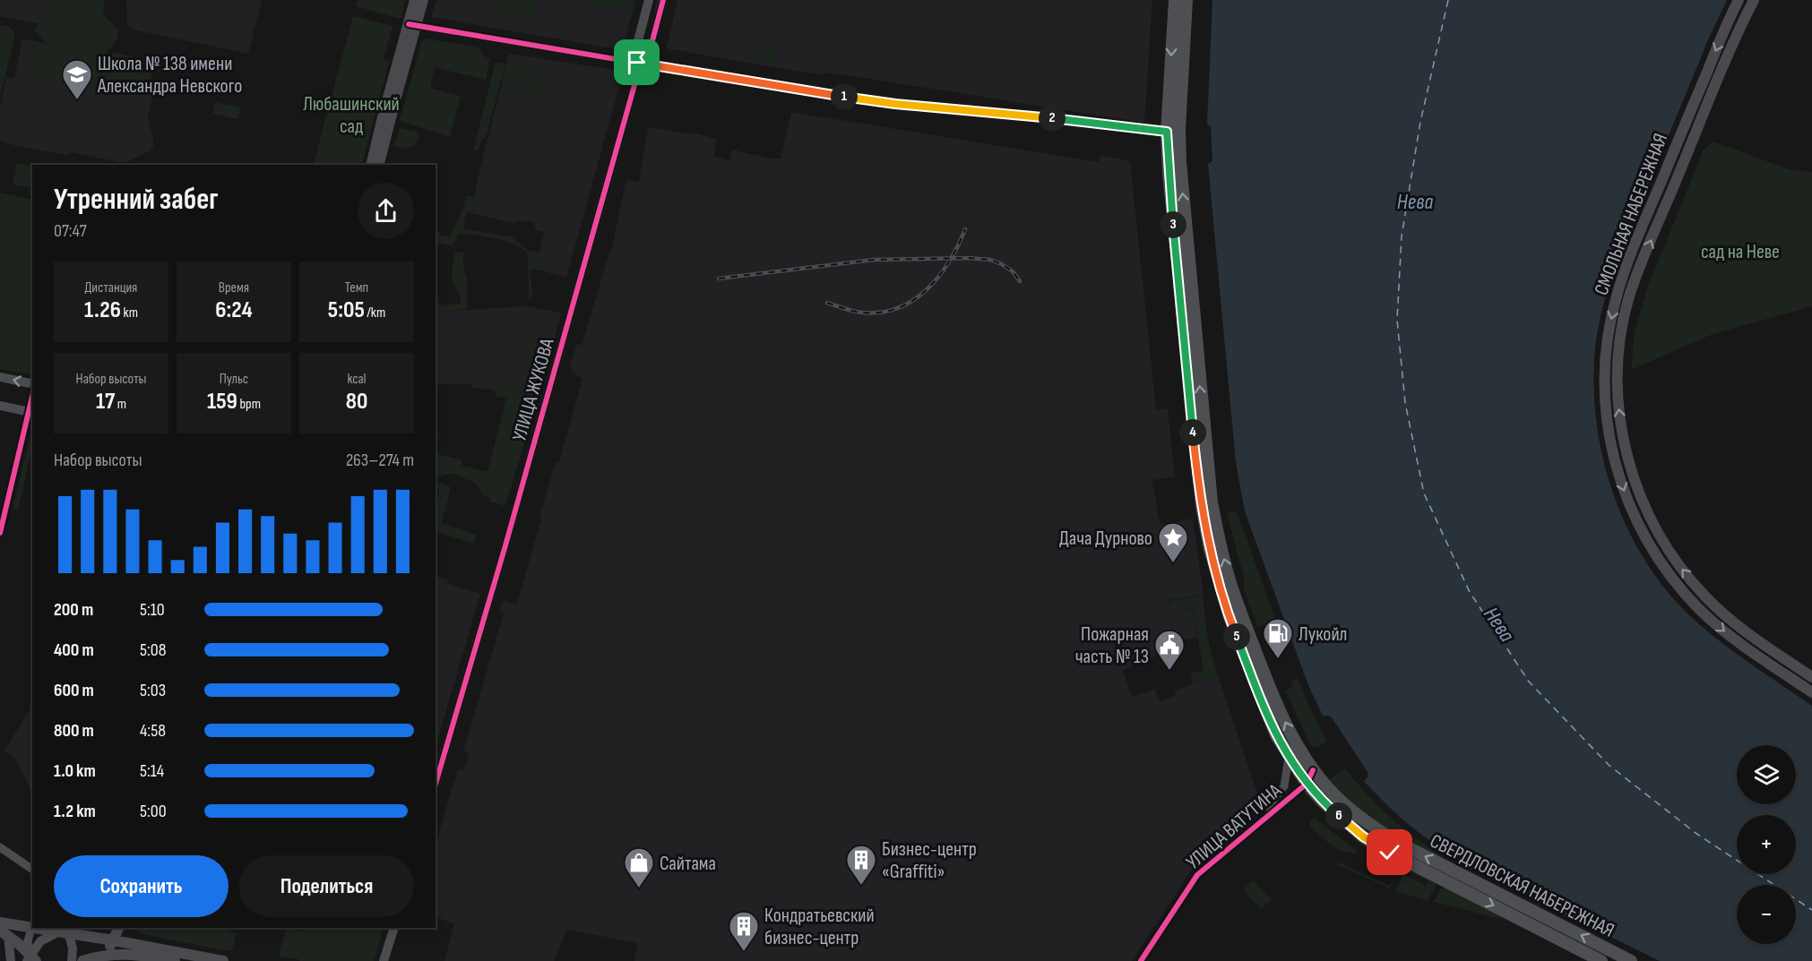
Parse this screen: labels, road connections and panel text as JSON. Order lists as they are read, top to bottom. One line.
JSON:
{"streets":{"main road":["СМОЛЬНАЯ НАБЕРЕЖНАЯ","СВЕРДЛОВСКАЯ НАБЕРЕЖНАЯ"],"street":["УЛИЦА ЖУКОВА","УЛИЦА ВАТУТИНА"]},"crossings":[["УЛИЦА ВАТУТИНА","СВЕРДЛОВСКАЯ НАБЕРЕЖНАЯ"]],"water":["Нева"],"parks":["Любашинский сад","сад на Неве"],"places":{"school or university":["Школа № 138 имени Александра Невского"],"place":["Дача Дурново"],"fuel station":["Лукойл"],"public building":["Пожарная часть № 13"],"building":["Бизнес-центр «Graffiti»","Кондратьевский бизнес-центр"],"shop":["Сайтама"]},"page":{"pins":["1","2","3","4","5","6"],"heading":["Утренний забег","07:47"],"stats":[["Дистанция","1.26 km"],["Время","6:24"],["Темп","5:05 /km"],["Набор высоты","17 m"],["Пульс","159 bpm"],["kcal","80"]],"chart":["Набор высоты","263–274 m"],"list":[{"name":"200 m","note":"5:10"},{"name":"400 m","note":"5:08"},{"name":"600 m","note":"5:03"},{"name":"800 m","note":"4:58"},{"name":"1.0 km","note":"5:14"},{"name":"1.2 km","note":"5:00"}],"map_buttons":["+","−"],"buttons":["Сохранить","Поделиться"]}}
